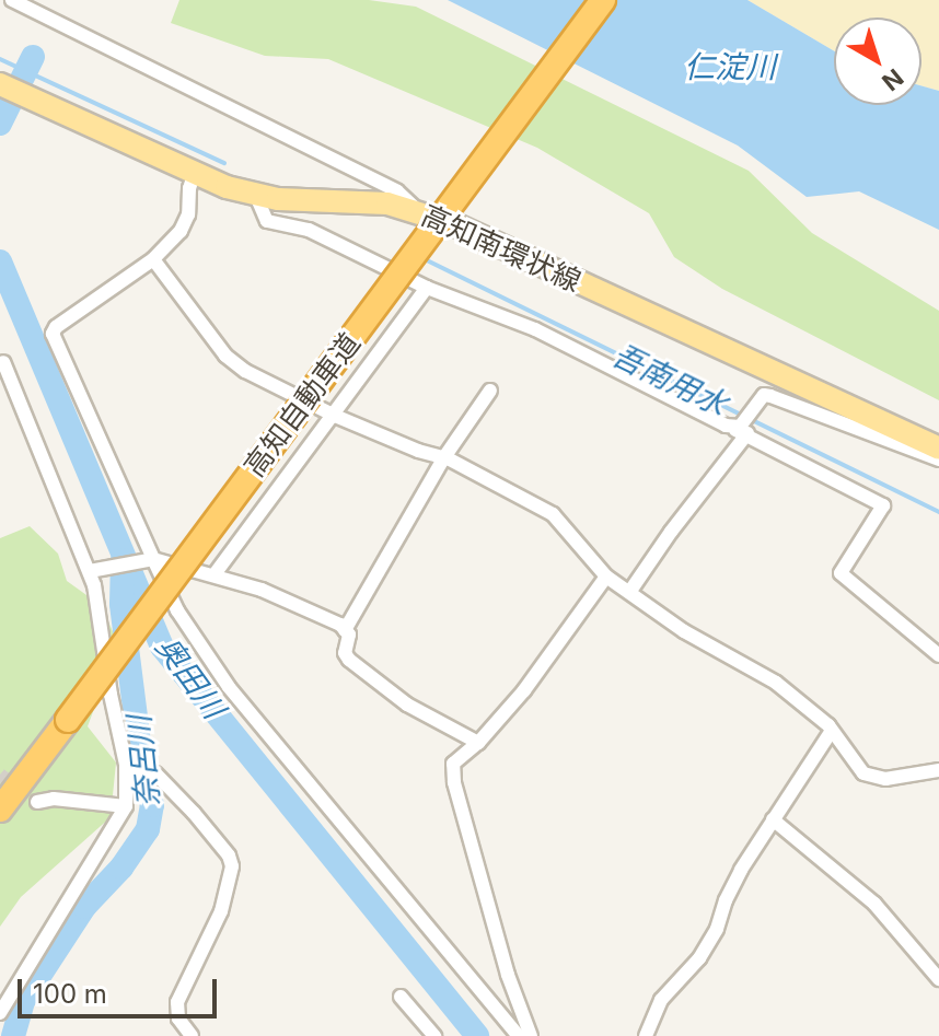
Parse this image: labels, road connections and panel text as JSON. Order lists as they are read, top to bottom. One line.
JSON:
{"streets":{"highway":["高知自動車道"],"main road":["高知南環状線"]},"water":["仁淀川","吾南用水","奥田川","奈呂川"],"scale_bar":"100 m","north":"bottom right"}
